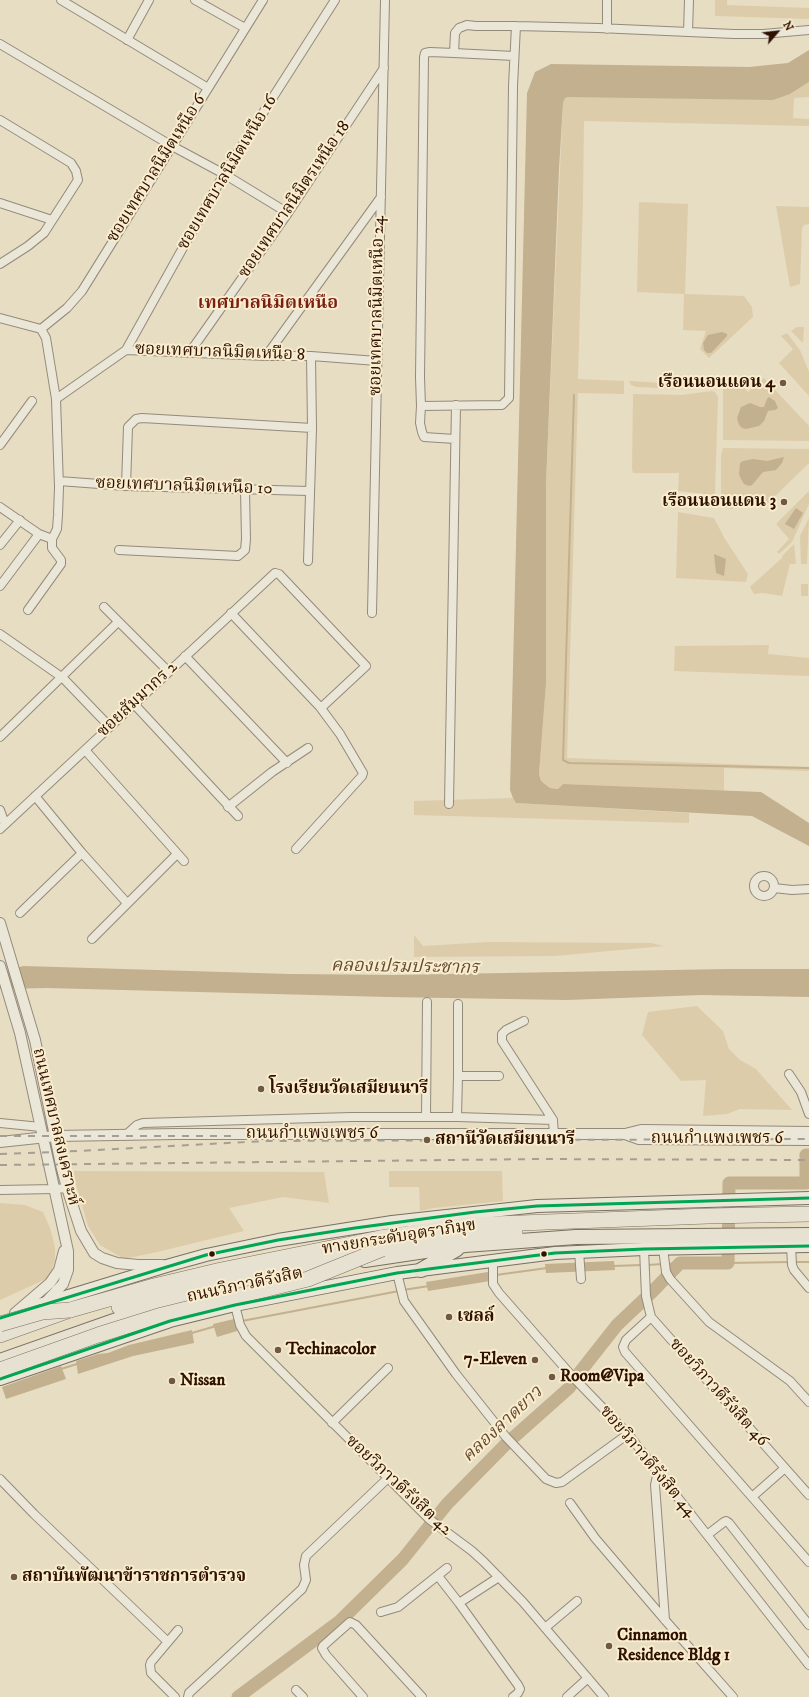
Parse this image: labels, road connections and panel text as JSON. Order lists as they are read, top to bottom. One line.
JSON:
{"streets":{"highway":["ทางยกระดับอุตราภิมุข","ถนนวิภาวดีรังสิต"],"street":["ซอยเทศบาลนิมิตเหนือ 6","ซอยเทศบาลนิมิตเหนือ 16","ซอยเทศบาลนิมิตรเหนือ 18","ซอยเทศบาลนิมิตเหนือ 24","ซอยเทศบาลนิมิตเหนือ 8","ซอยเทศบาลนิมิตเหนือ 10","ซอยสัมมากร 2","ถนนเทศบาลสงเคราะห์","ถนนกำแพงเพชร 6","ซอยวิภาวดีรังสิต 46","ซอยวิภาวดีรังสิต 44","ซอยวิภาวดีรังสิต 42"]},"crossings":[["ซอยเทศบาลนิมิตเหนือ 16","ซอยเทศบาลนิมิตเหนือ 8"],["ซอยเทศบาลนิมิตรเหนือ 18","ซอยเทศบาลนิมิตเหนือ 24"],["ซอยเทศบาลนิมิตรเหนือ 18","ซอยเทศบาลนิมิตเหนือ 8"],["ซอยเทศบาลนิมิตเหนือ 24","ซอยเทศบาลนิมิตเหนือ 8"],["ถนนเทศบาลสงเคราะห์","ถนนกำแพงเพชร 6"],["ถนนเทศบาลสงเคราะห์","ถนนวิภาวดีรังสิต"],["ถนนวิภาวดีรังสิต","ซอยวิภาวดีรังสิต 46"],["ถนนวิภาวดีรังสิต","ซอยวิภาวดีรังสิต 44"],["ถนนวิภาวดีรังสิต","ซอยวิภาวดีรังสิต 42"]],"districts":["เทศบาลนิมิตเหนือ"],"water":["คลองเปรมประชากร","คลองลาดยาว"],"places":["เรือนนอนแดน 4","เรือนนอนแดน 3","โรงเรียนวัดเสมียนนารี","สถานีวัดเสมียนนารี","เชลล์","Techinacolor","7-Eleven","Room@Vipa","Nissan","สถาบันพัฒนาข้าราชการตำรวจ","Cinnamon Residence Bldg 1"],"north":"top right"}
